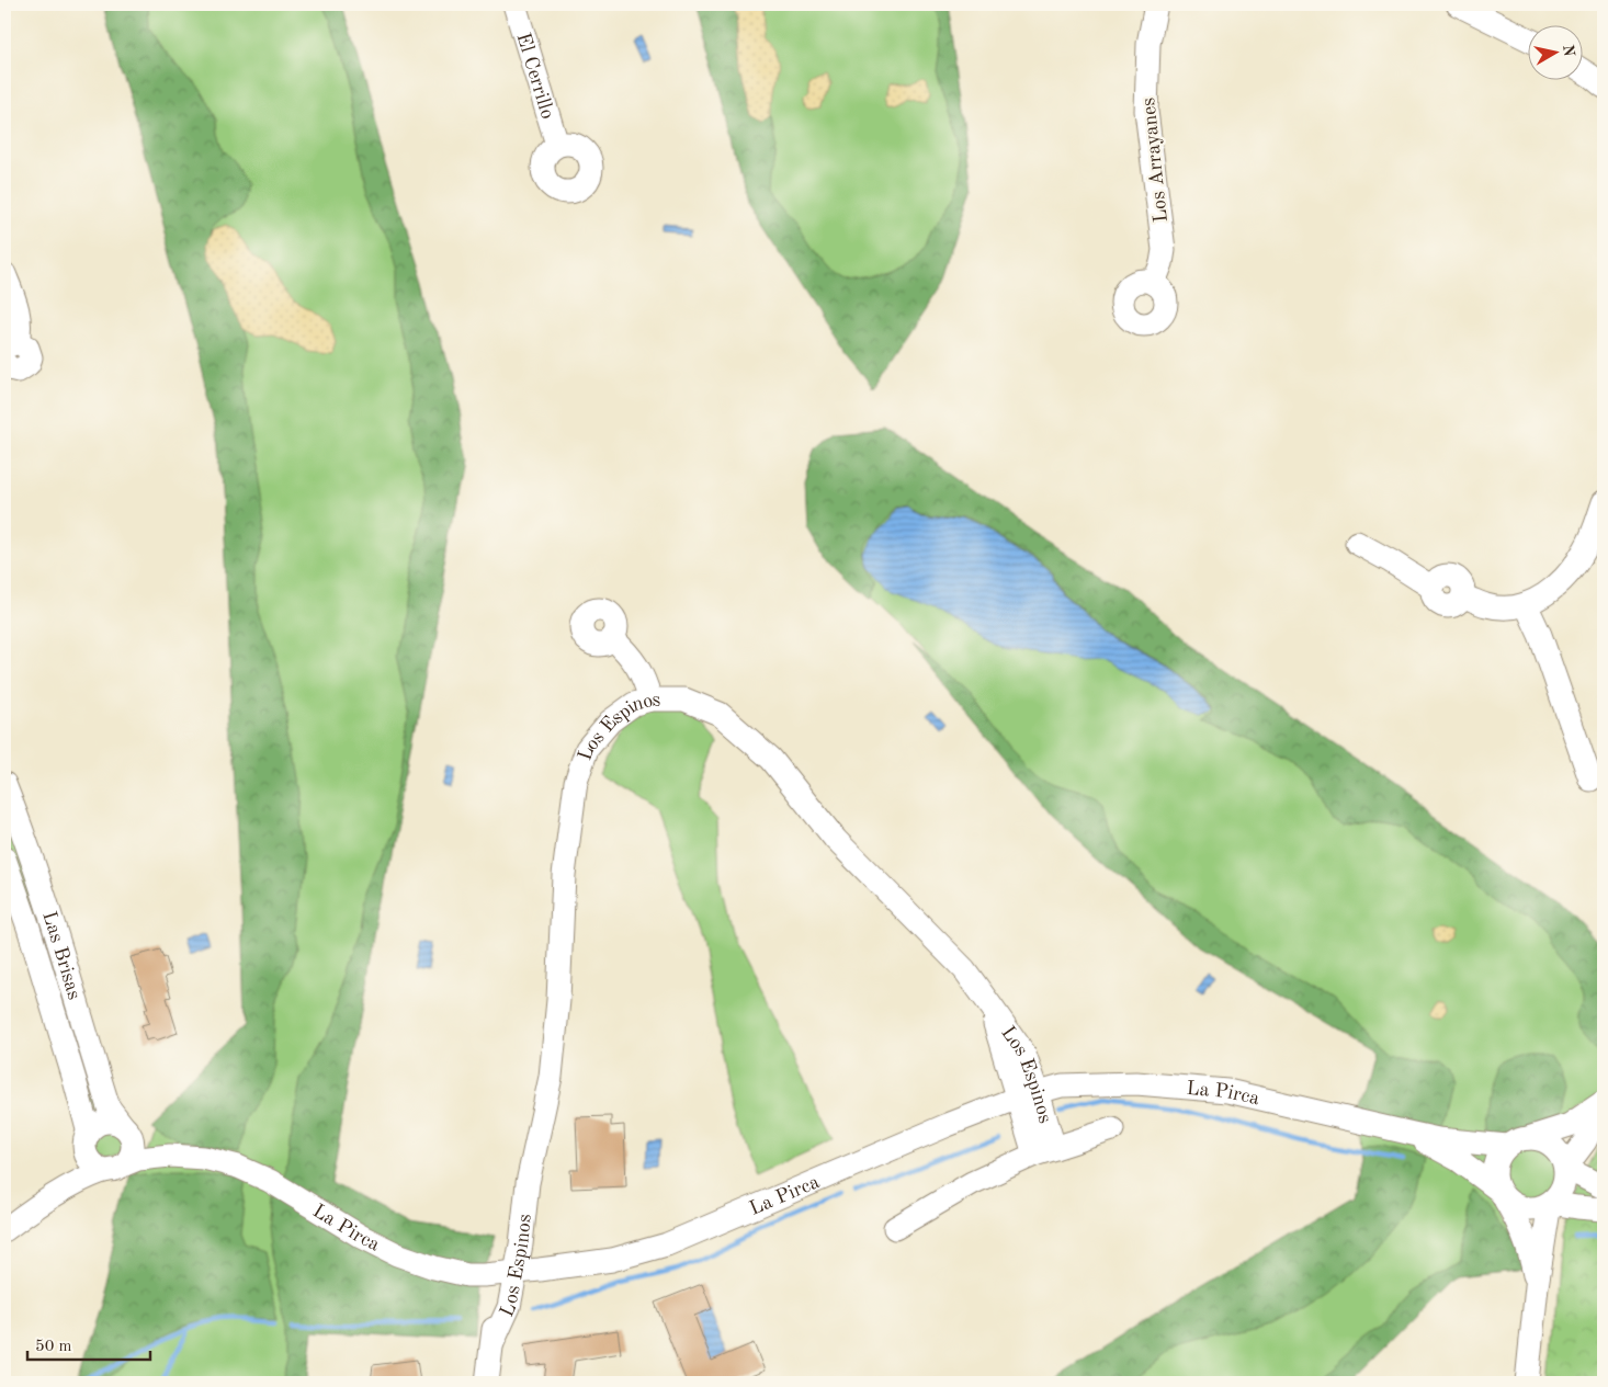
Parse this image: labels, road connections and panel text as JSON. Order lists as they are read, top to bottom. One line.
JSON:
{"streets":{"street":["El Cerrillo","Los Arrayanes","Los Espinos","Las Brisas","La Pirca"]},"crossings":[["Los Espinos","La Pirca"],["Las Brisas","La Pirca"]],"scale_bar":"50 m","north":"right"}
